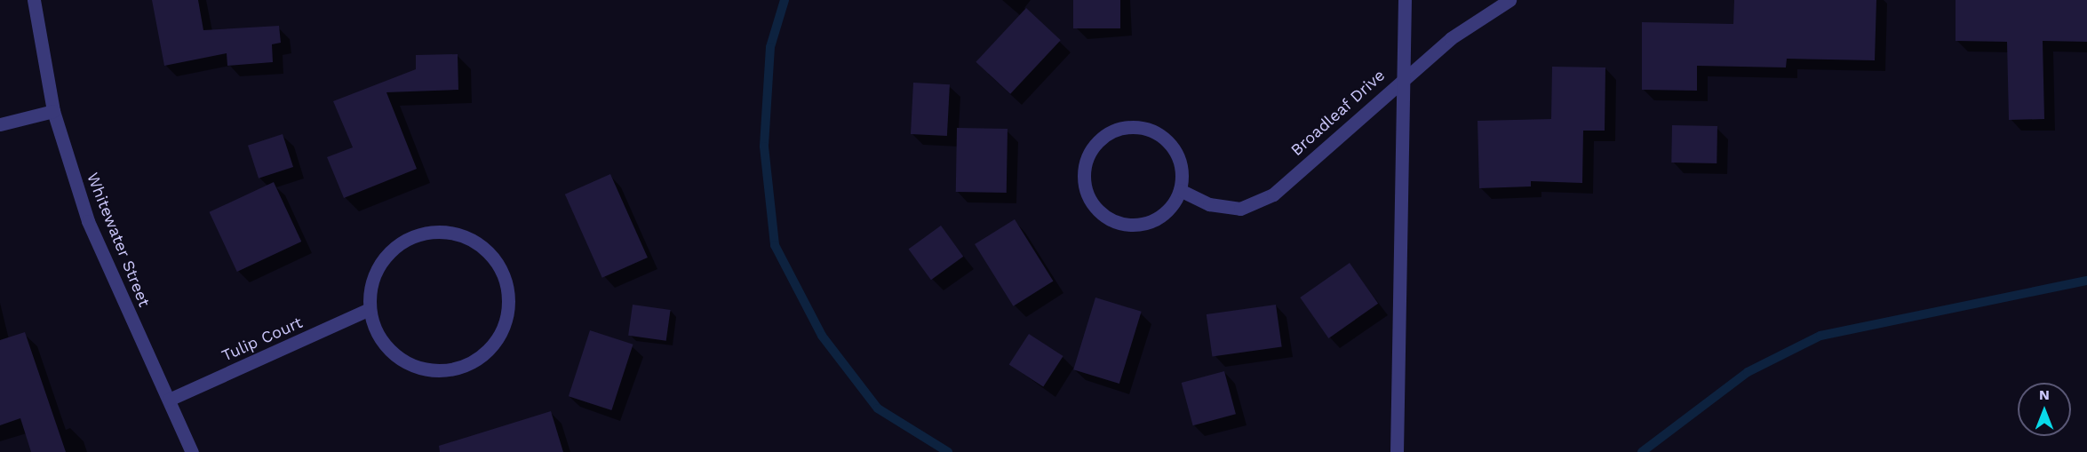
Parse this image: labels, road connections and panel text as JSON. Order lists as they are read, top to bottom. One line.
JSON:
{"streets":{"street":["Broadleaf Drive","Whitewater Street","Tulip Court"]},"crossings":[["Whitewater Street","Tulip Court"]],"north":"top"}
